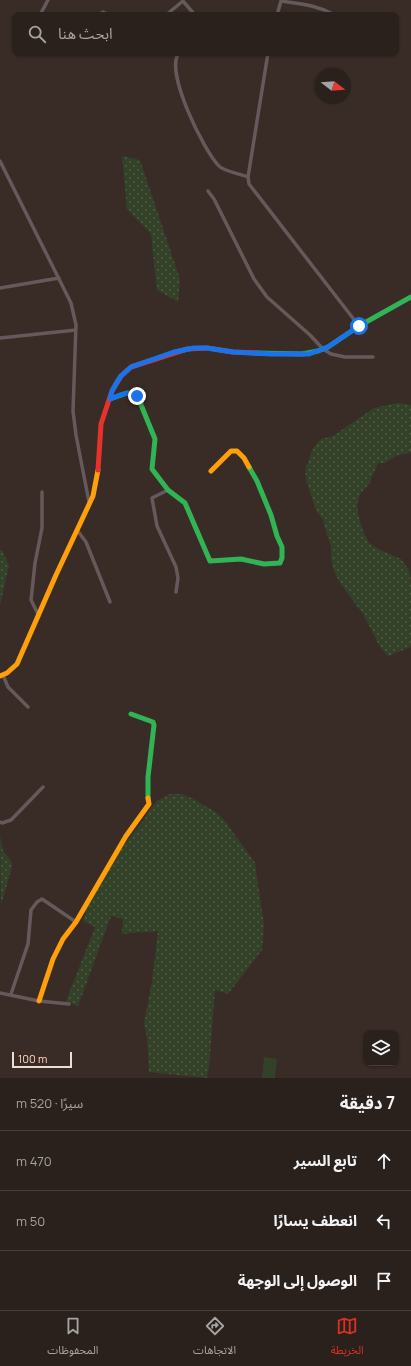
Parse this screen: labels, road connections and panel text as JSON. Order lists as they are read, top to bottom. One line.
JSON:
{"scale_bar":"100 m","north":"right","page":{"search":"ابحث هنا","scale":"100 m","heading":["7 دقيقة","سيرًا · 520 m"],"list":[["تابع السير","470 m"],["انعطف يسارًا","50 m"],"الوصول إلى الوجهة"],"nav":["الخريطة","الاتجاهات","المحفوظات"]}}
